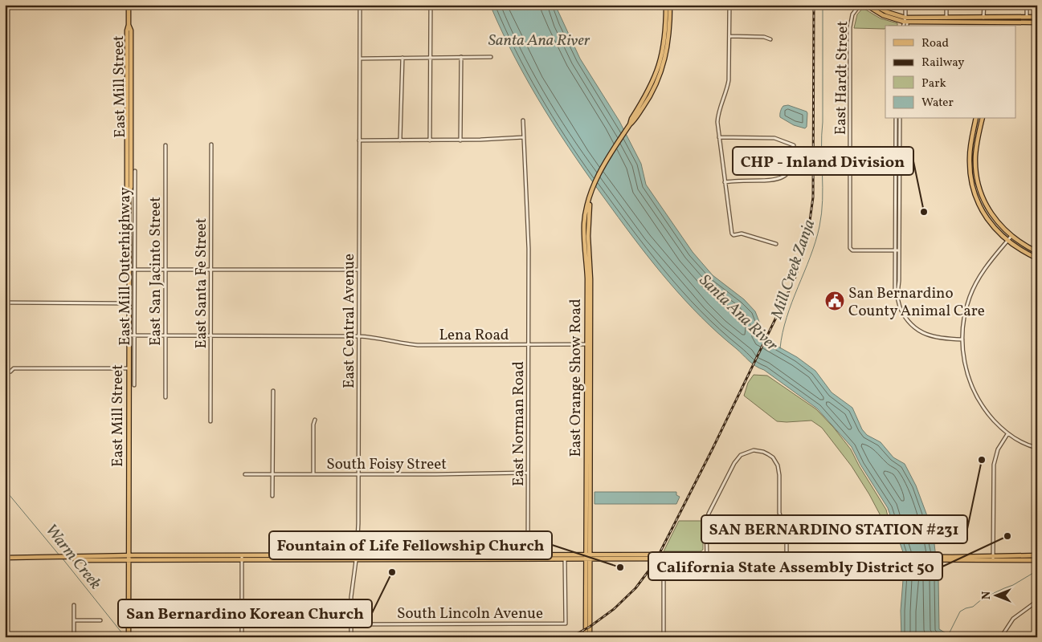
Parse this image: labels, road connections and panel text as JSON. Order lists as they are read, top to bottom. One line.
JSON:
{"streets":{"main road":["East Mill Street","East Orange Show Road"],"street":["East Hardt Street","East Mill Outerhighway","East San Jacinto Street","East Santa Fe Street","East Central Avenue","Lena Road","East Norman Road","South Foisy Street","South Lincoln Avenue"]},"crossings":[["East Mill Street","Lena Road"],["East Mill Outerhighway","Lena Road"],["East San Jacinto Street","Lena Road"],["East Santa Fe Street","Lena Road"],["East Central Avenue","Lena Road"],["East Central Avenue","South Foisy Street"],["East Central Avenue","South Lincoln Avenue"],["Lena Road","East Orange Show Road"],["Lena Road","East Norman Road"],["East Norman Road","South Foisy Street"]],"water":["Santa Ana River","Mill Creek Zanja","Warm Creek"],"places":{"other":["CHP - Inland Division","SAN BERNARDINO STATION #231","California State Assembly District 50","Fountain of Life Fellowship Church","San Bernardino Korean Church"],"public building":["San Bernardino County Animal Care"]},"legend":["Road","Railway","Park","Water"],"north":"left"}
